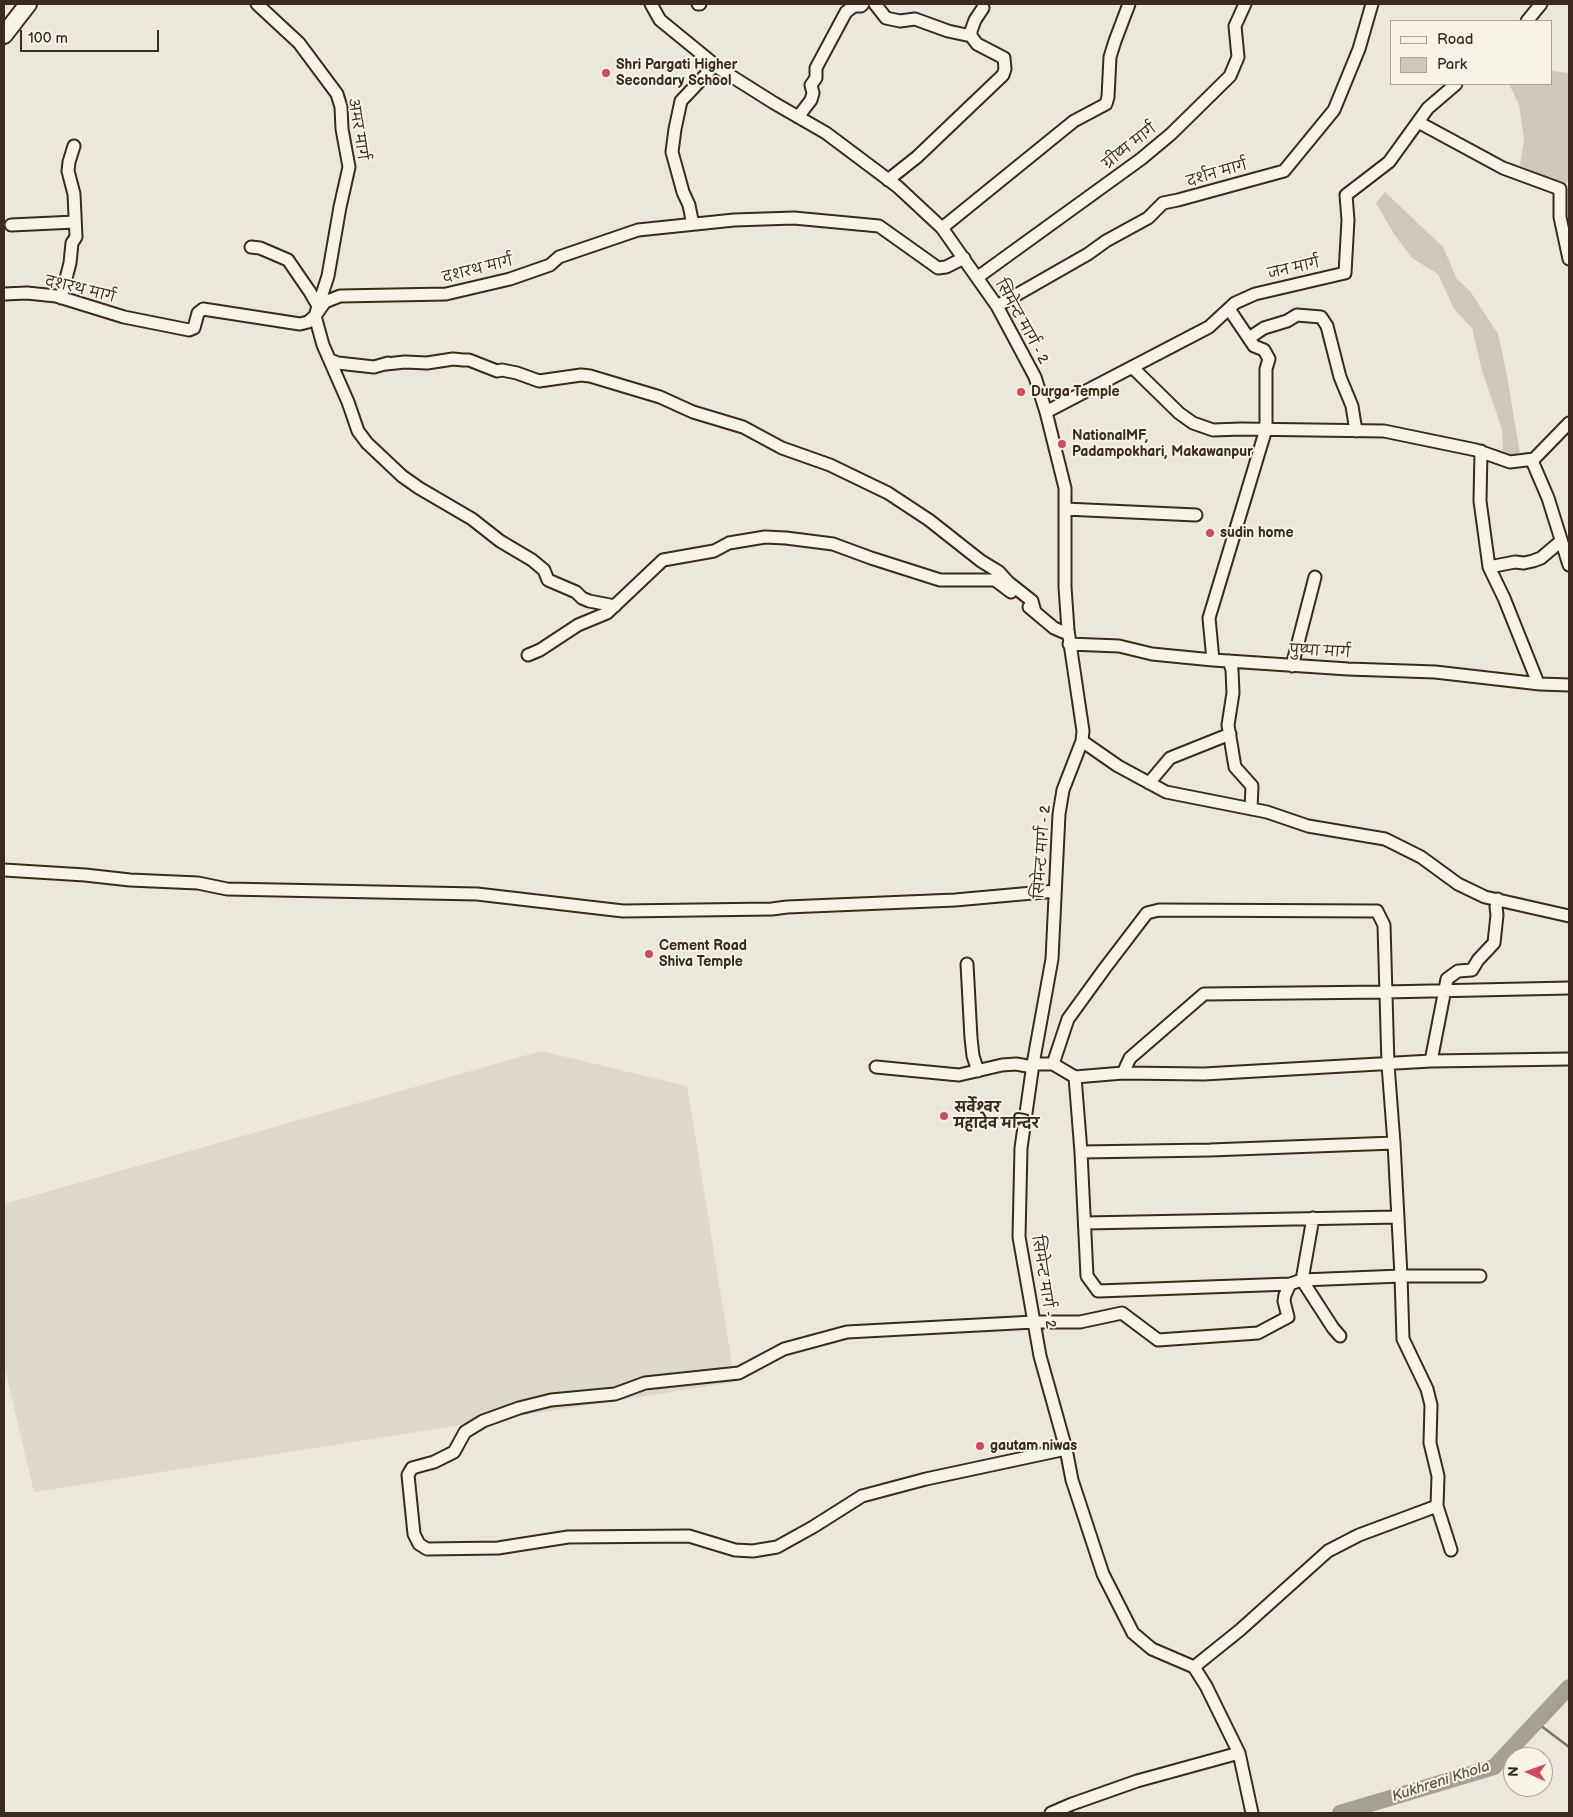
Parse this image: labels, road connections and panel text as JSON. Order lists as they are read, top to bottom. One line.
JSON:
{"streets":{"street":["अमर मार्ग","ग्रीष्म मार्ग","दर्शन मार्ग","जन मार्ग","दशरथ मार्ग","सिमेन्ट मार्ग - 2","पुष्पा मार्ग"]},"crossings":[["अमर मार्ग","दशरथ मार्ग"],["ग्रीष्म मार्ग","सिमेन्ट मार्ग - 2"],["दर्शन मार्ग","सिमेन्ट मार्ग - 2"],["जन मार्ग","सिमेन्ट मार्ग - 2"],["दशरथ मार्ग","सिमेन्ट मार्ग - 2"],["सिमेन्ट मार्ग - 2","पुष्पा मार्ग"]],"water":["Kukhreni Khola"],"places":["Shri Pargati Higher Secondary School","Durga Temple","NationalMF, Padampokhari, Makawanpur","sudin home","Cement Road Shiva Temple","सर्वेश्वर महादेव मन्दिर","gautam niwas"],"legend":["Road","Park"],"scale_bar":"100 m","north":"left"}
